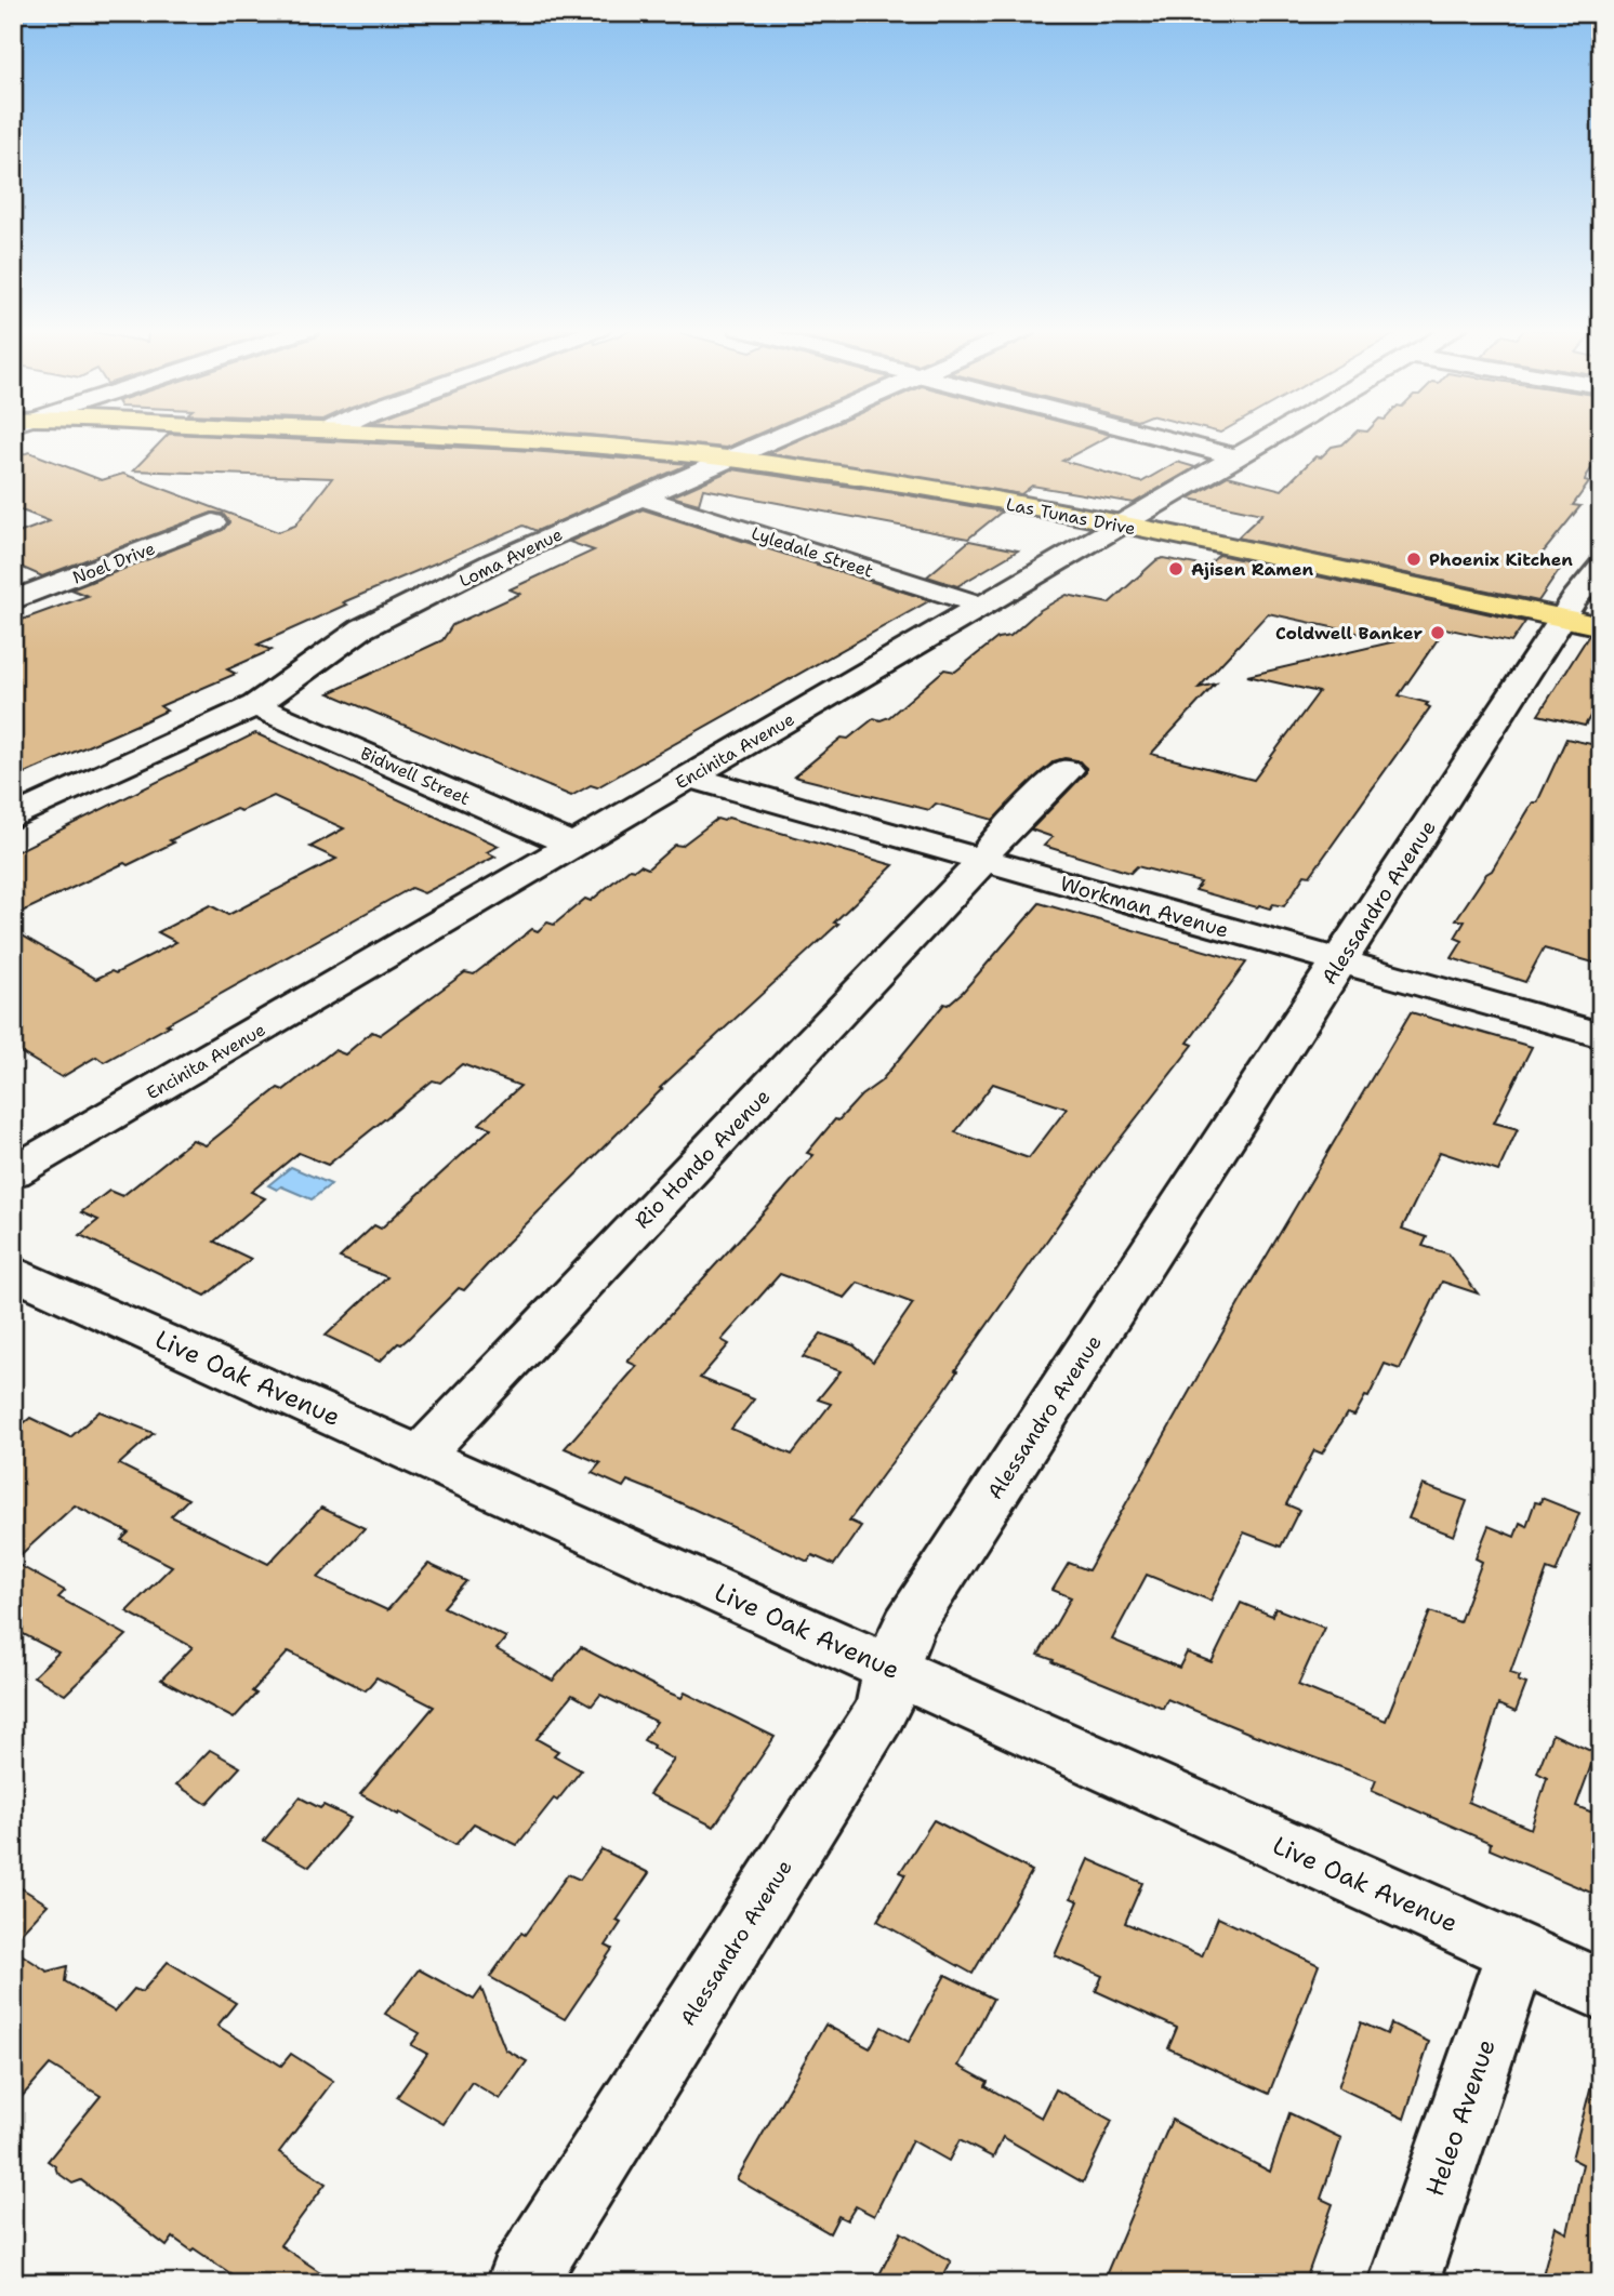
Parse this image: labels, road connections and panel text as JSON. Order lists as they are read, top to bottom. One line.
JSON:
{"streets":{"main road":["Las Tunas Drive"],"street":["Lyledale Street","Loma Avenue","Noel Drive","Encinita Avenue","Bidwell Street","Alessandro Avenue","Workman Avenue","Rio Hondo Avenue","Live Oak Avenue","Heleo Avenue"]},"crossings":[["Las Tunas Drive","Loma Avenue"],["Las Tunas Drive","Encinita Avenue"],["Las Tunas Drive","Alessandro Avenue"],["Lyledale Street","Loma Avenue"],["Lyledale Street","Encinita Avenue"],["Loma Avenue","Bidwell Street"],["Encinita Avenue","Bidwell Street"],["Encinita Avenue","Workman Avenue"],["Alessandro Avenue","Workman Avenue"],["Alessandro Avenue","Live Oak Avenue"],["Workman Avenue","Rio Hondo Avenue"],["Rio Hondo Avenue","Live Oak Avenue"],["Live Oak Avenue","Heleo Avenue"]],"places":["Phoenix Kitchen","Ajisen Ramen","Coldwell Banker"]}
